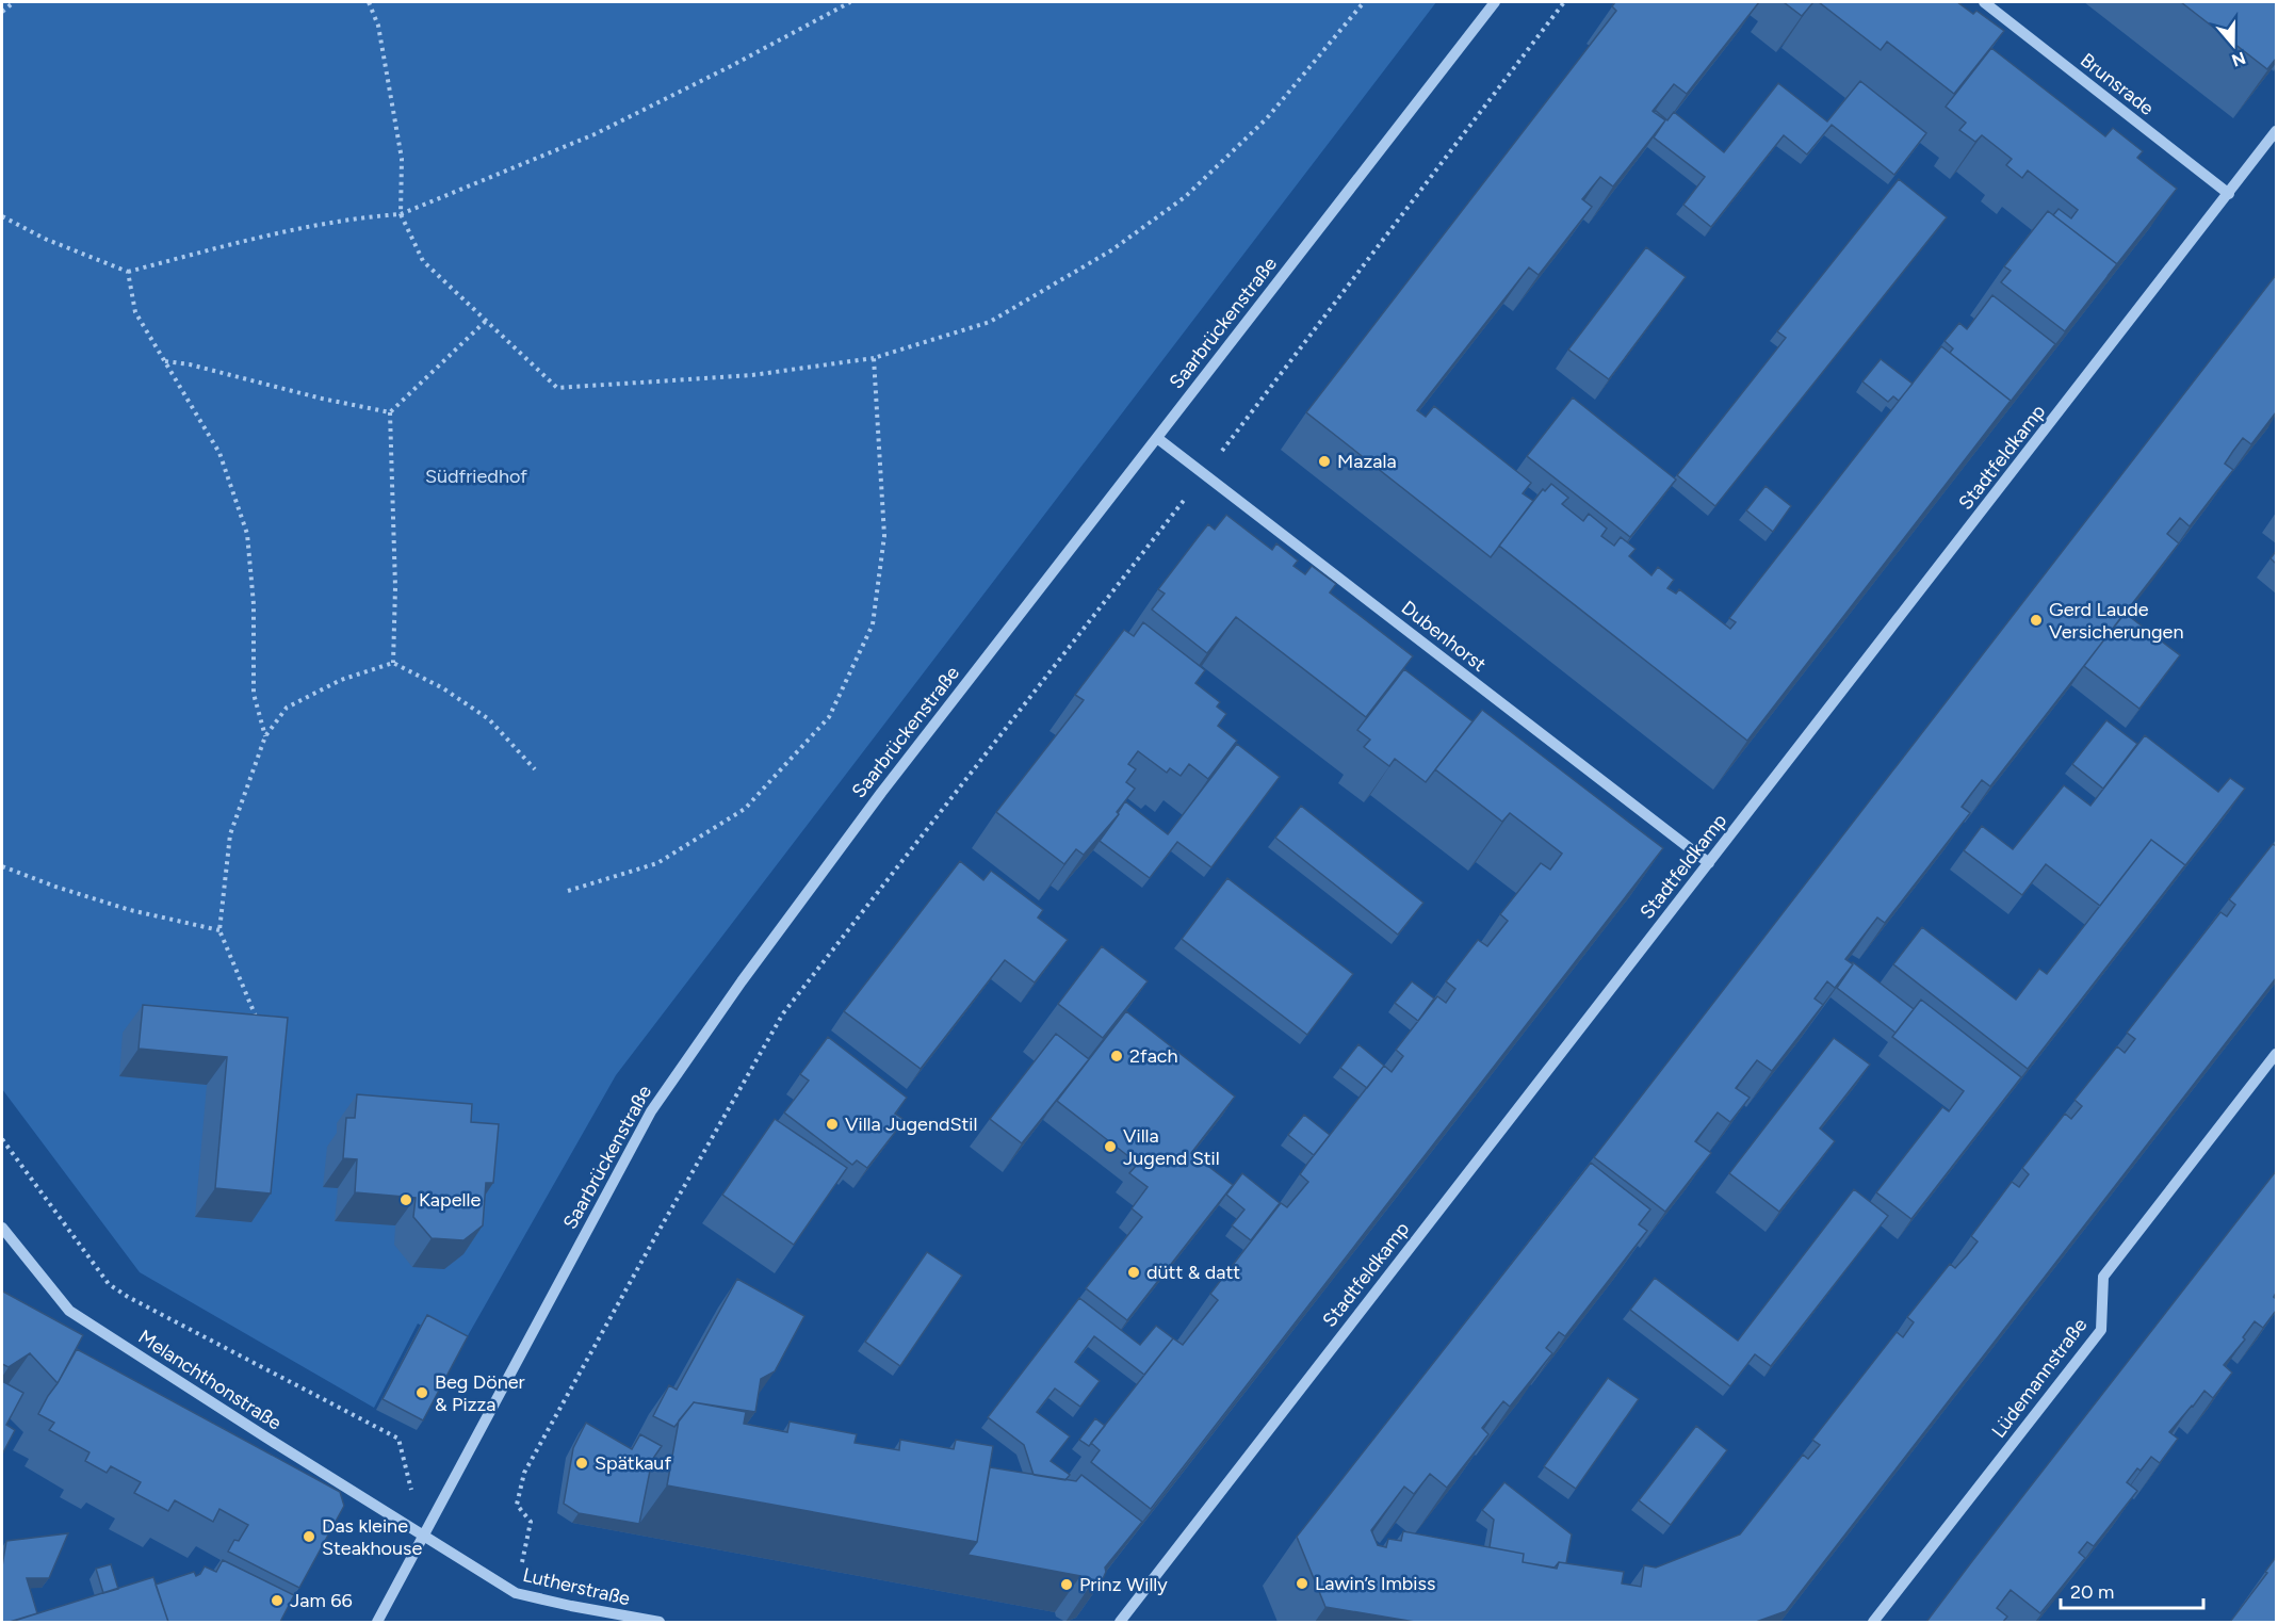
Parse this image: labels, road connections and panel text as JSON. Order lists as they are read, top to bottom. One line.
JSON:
{"streets":{"street":["Brunsrade","Saarbrückenstraße","Stadtfeldkamp","Dubenhorst","Lüdemannstraße","Melanchthonstraße","Lutherstraße"]},"crossings":[["Brunsrade","Stadtfeldkamp"],["Saarbrückenstraße","Dubenhorst"],["Saarbrückenstraße","Melanchthonstraße"],["Saarbrückenstraße","Lutherstraße"],["Stadtfeldkamp","Dubenhorst"],["Melanchthonstraße","Lutherstraße"]],"parks":["Südfriedhof"],"places":["Mazala","Gerd Laude Versicherungen","2fach","Villa JugendStil","Villa Jugend Stil","Kapelle","dütt & datt","Beg Döner & Pizza","Spätkauf","Das kleine Steakhouse","Lawin’s Imbiss","Prinz Willy","Jam 66"],"scale_bar":"20 m","north":"bottom"}
